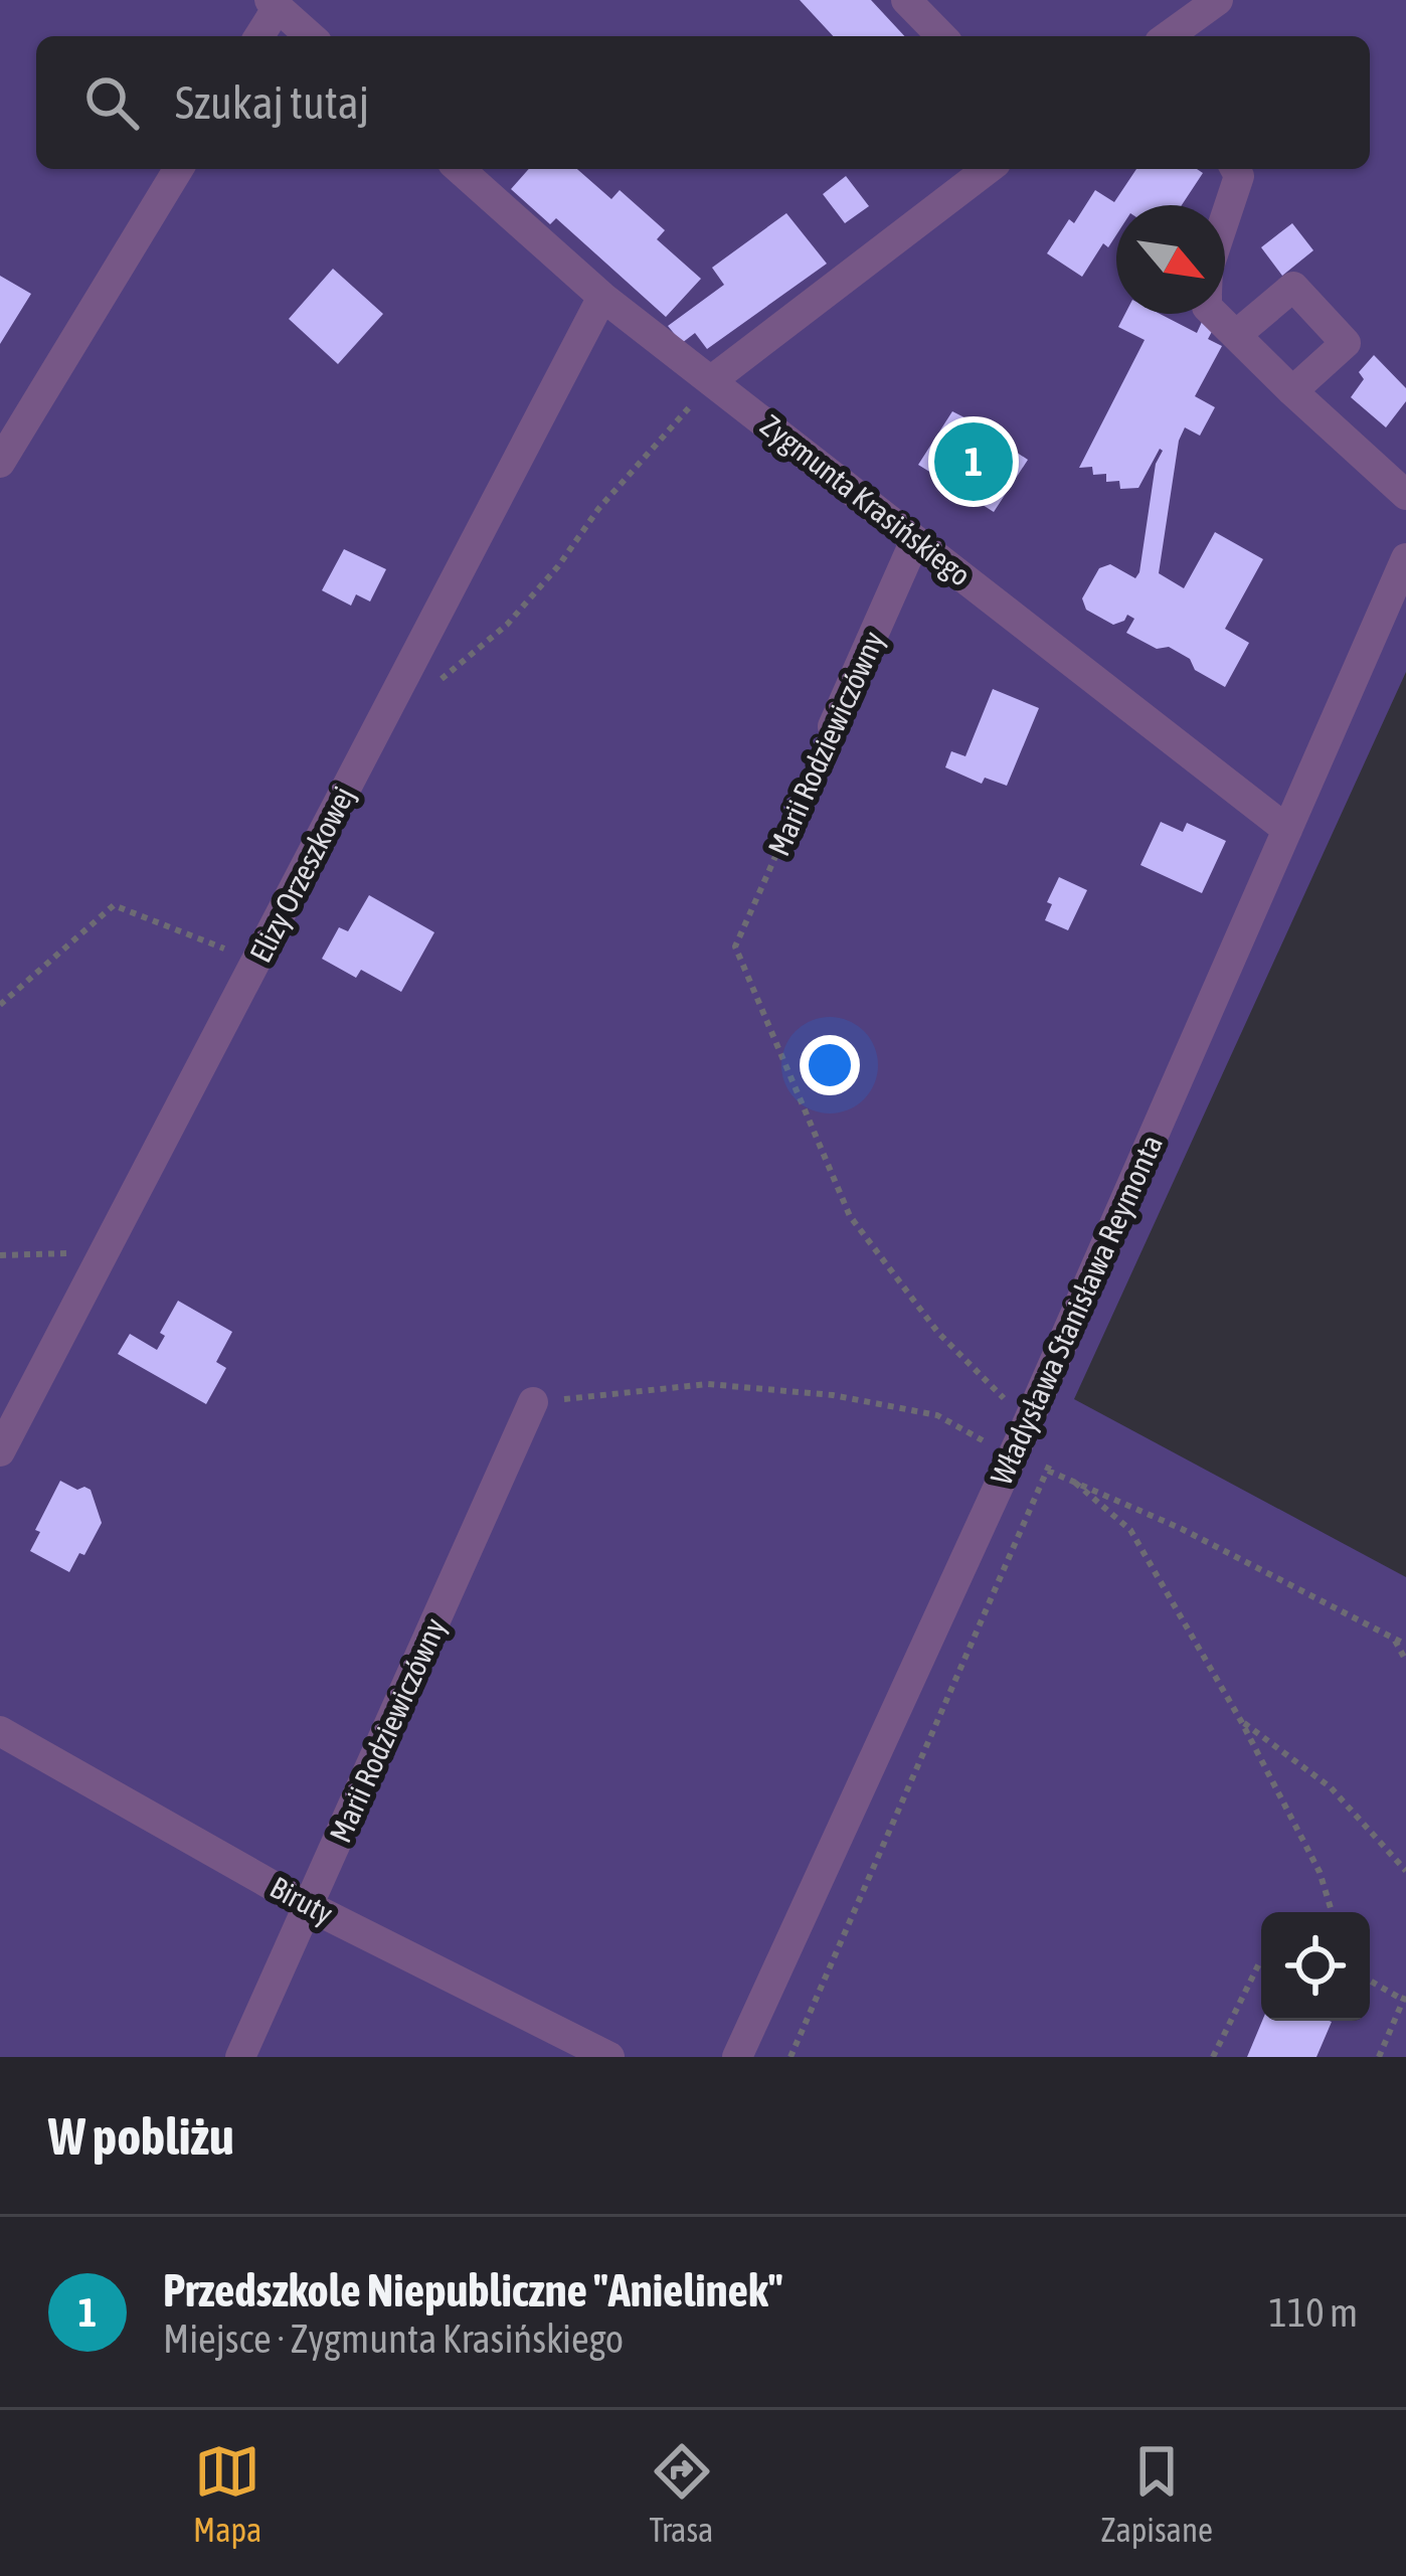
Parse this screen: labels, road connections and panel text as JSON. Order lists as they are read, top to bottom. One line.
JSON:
{"streets":{"street":["Zygmunta Krasińskiego","Marii Rodziewiczówny","Elizy Orzeszkowej","Władysława Stanisława Reymonta","Biruty"]},"crossings":[["Zygmunta Krasińskiego","Marii Rodziewiczówny"],["Zygmunta Krasińskiego","Elizy Orzeszkowej"],["Zygmunta Krasińskiego","Władysława Stanisława Reymonta"],["Marii Rodziewiczówny","Władysława Stanisława Reymonta"],["Marii Rodziewiczówny","Biruty"]],"north":"bottom right","page":{"search":"Szukaj tutaj","pins":"1","heading":"W pobliżu","list":[{"mark":"1","name":"Przedszkole Niepubliczne \"Anielinek\"","note":"Miejsce · Zygmunta Krasińskiego","value":"110 m"}],"nav":["Mapa","Trasa","Zapisane"]}}
